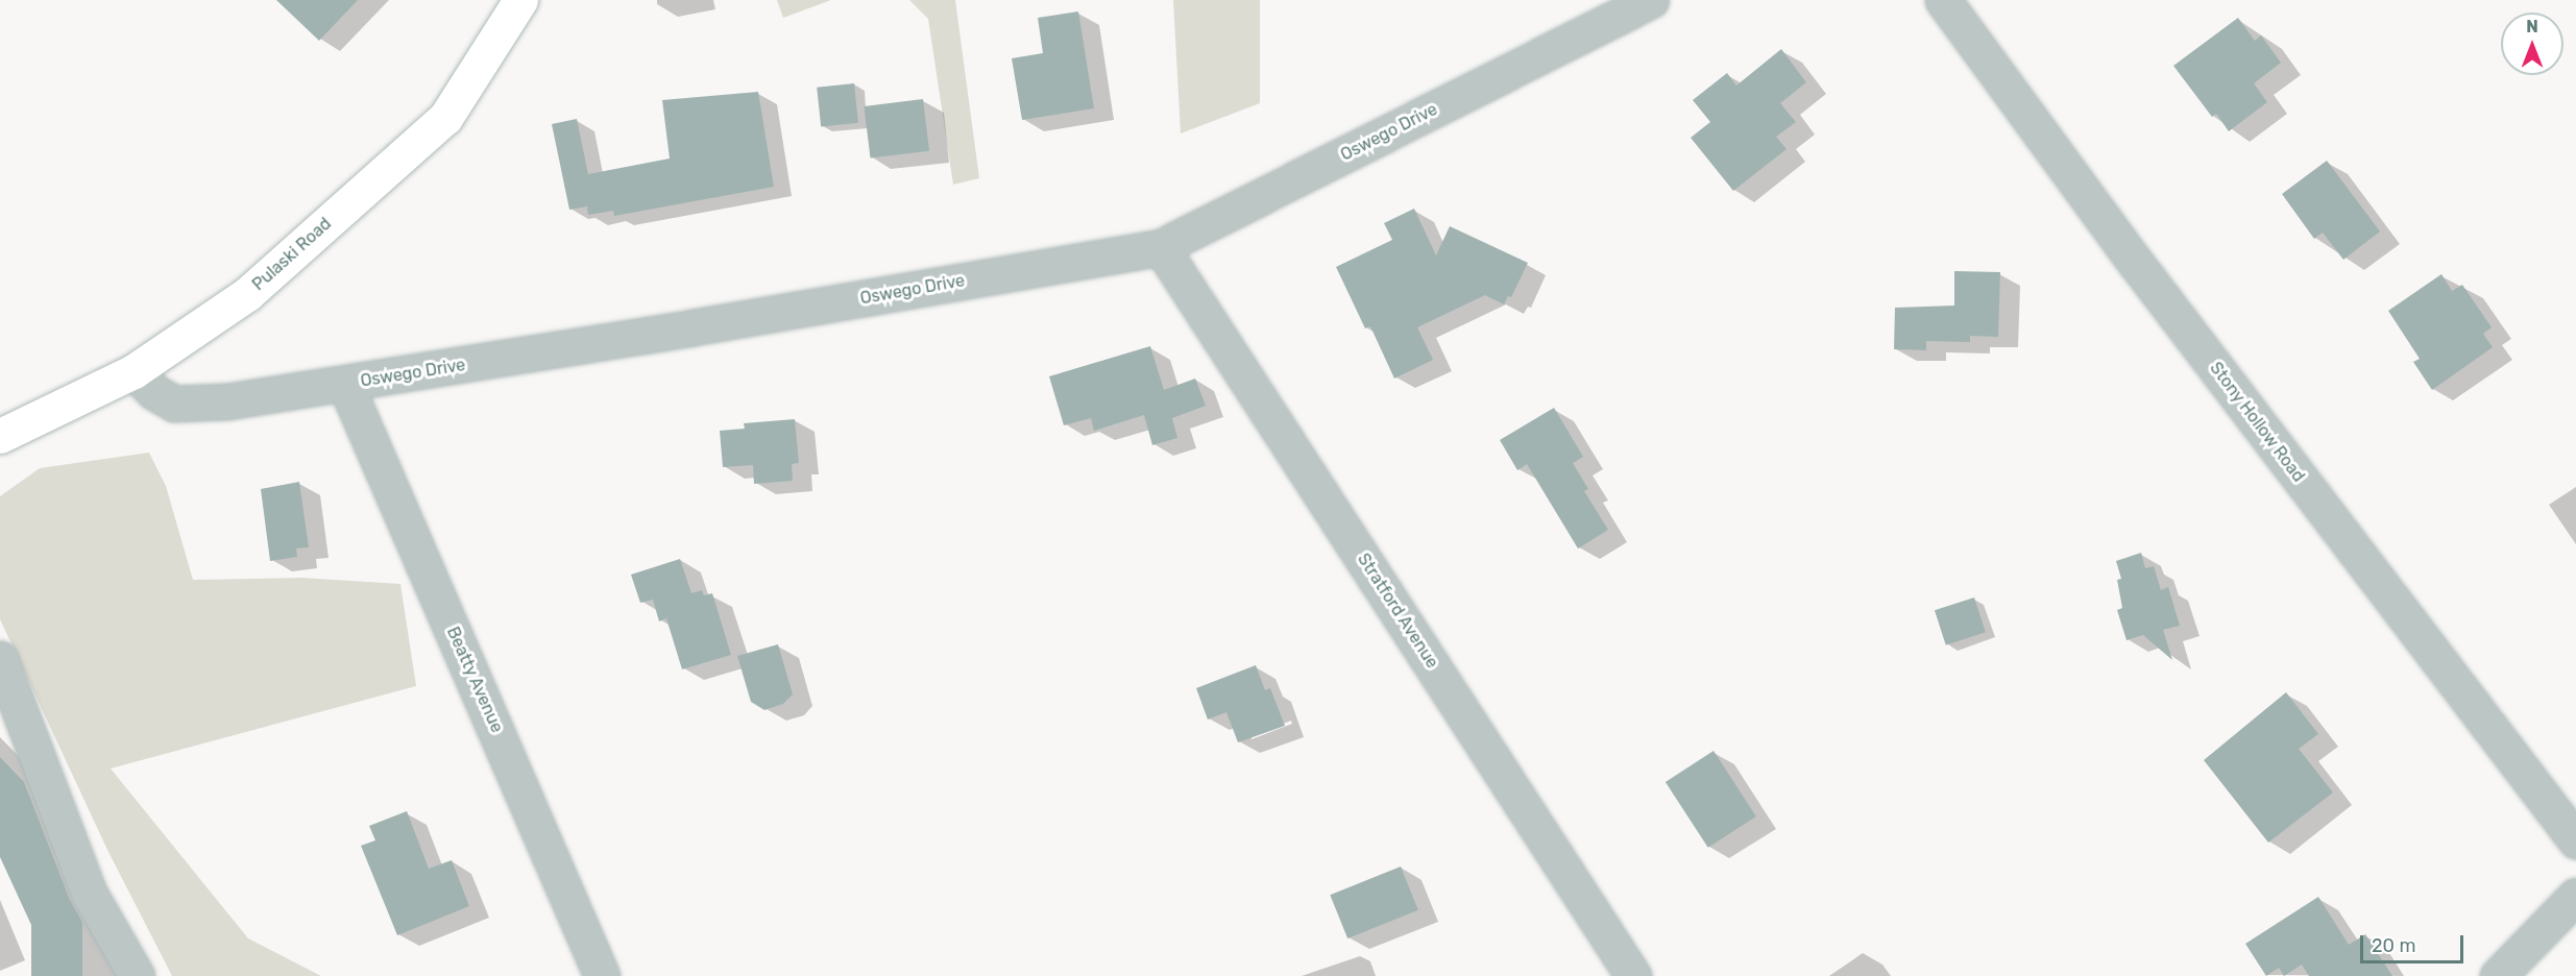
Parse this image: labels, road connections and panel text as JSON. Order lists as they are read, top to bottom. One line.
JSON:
{"streets":{"main road":["Pulaski Road"],"street":["Oswego Drive","Stony Hollow Road","Stratford Avenue","Beatty Avenue"]},"crossings":[["Oswego Drive","Pulaski Road"],["Oswego Drive","Stratford Avenue"],["Oswego Drive","Beatty Avenue"]],"scale_bar":"20 m","north":"top"}
